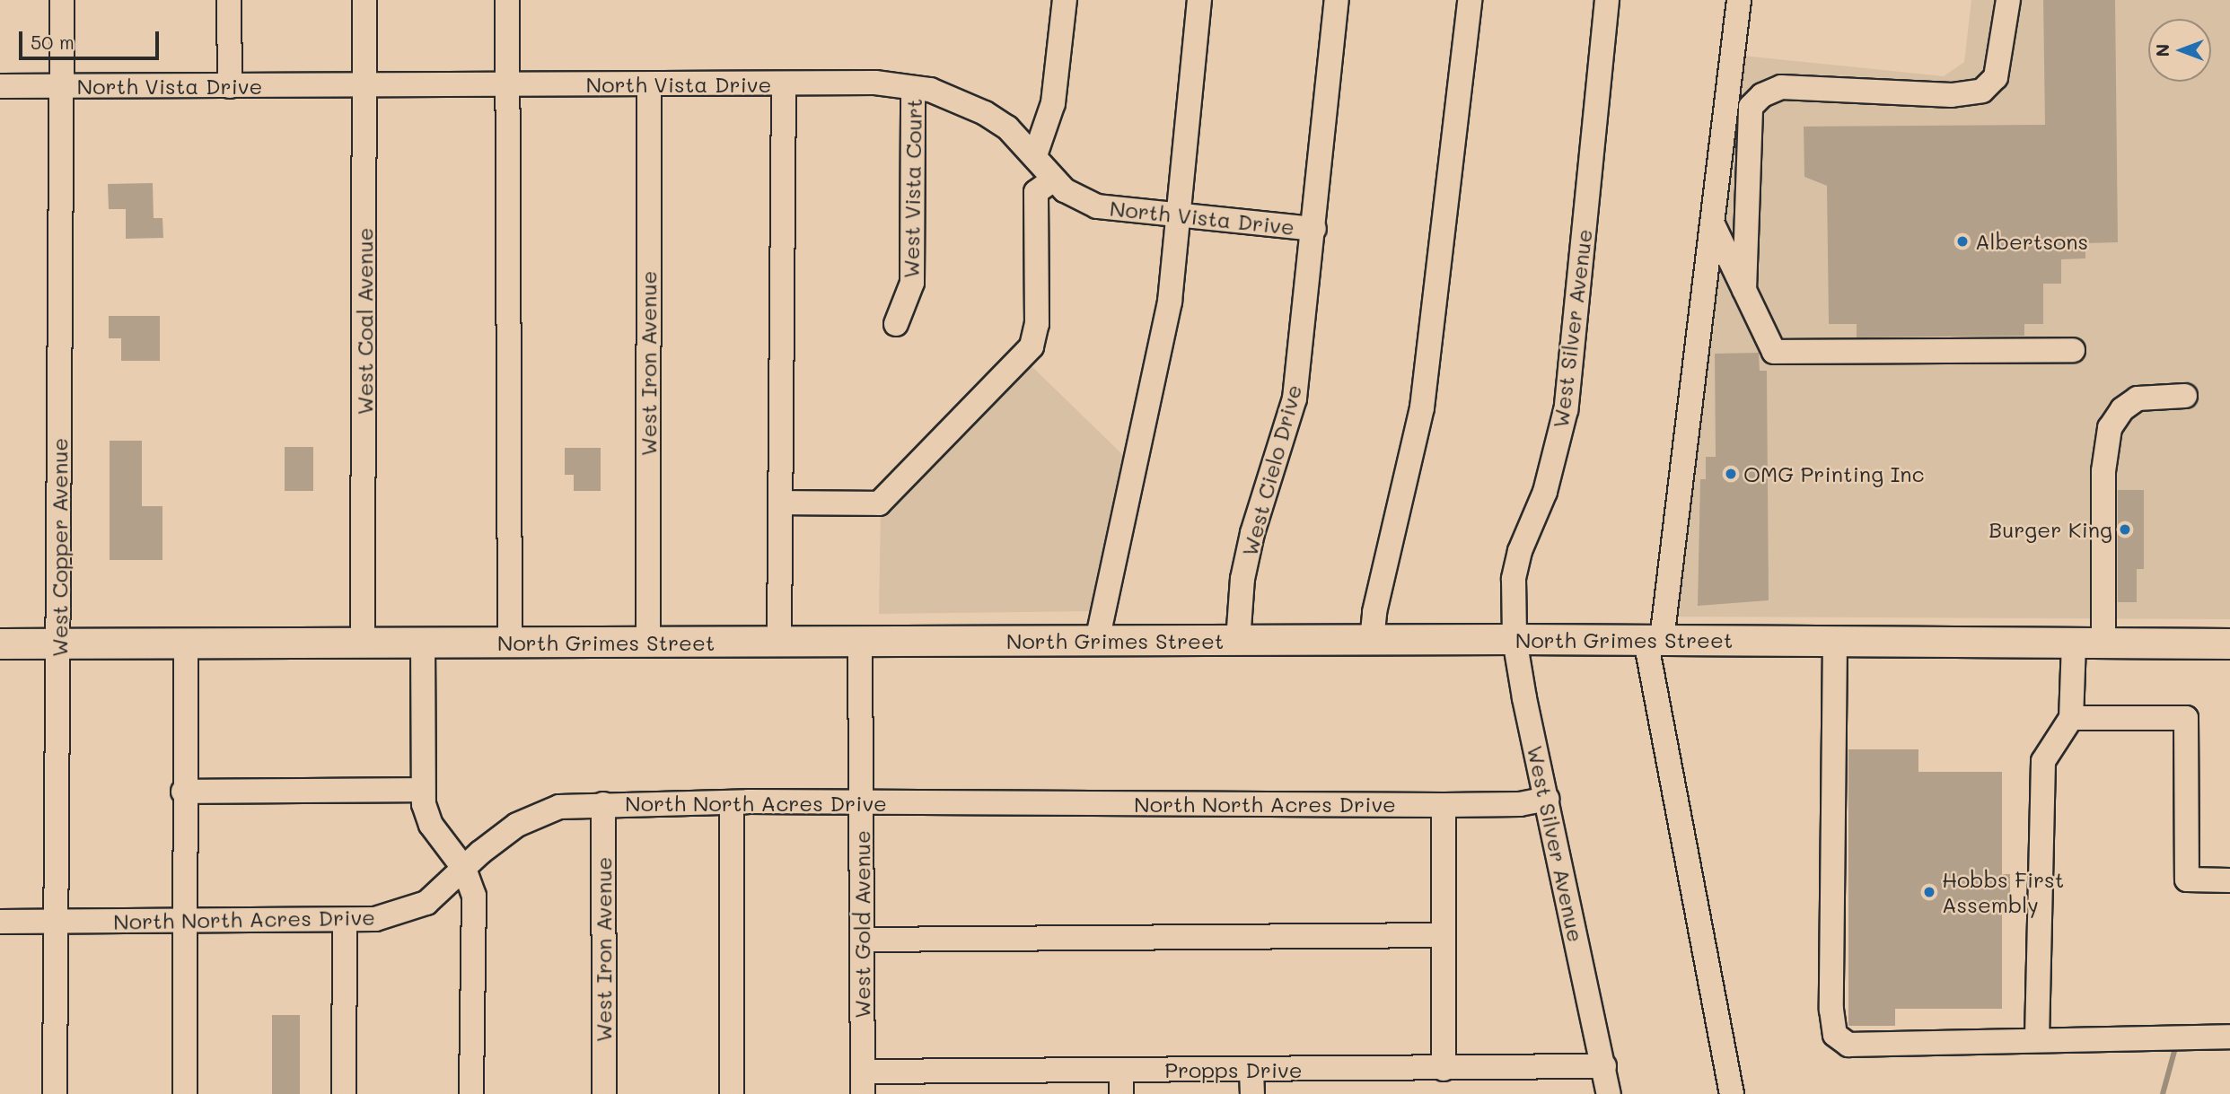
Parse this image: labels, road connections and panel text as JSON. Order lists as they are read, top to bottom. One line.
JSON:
{"streets":{"main road":["North Grimes Street"],"street":["North Vista Drive","West Vista Court","West Coal Avenue","West Silver Avenue","West Iron Avenue","West Cielo Drive","West Copper Avenue","North North Acres Drive","West Gold Avenue","Propps Drive"]},"crossings":[["North Vista Drive","West Vista Court"],["North Vista Drive","West Coal Avenue"],["North Vista Drive","West Iron Avenue"],["North Vista Drive","West Cielo Drive"],["North Vista Drive","West Copper Avenue"],["West Coal Avenue","North Grimes Street"],["West Silver Avenue","North Grimes Street"],["West Silver Avenue","North North Acres Drive"],["West Silver Avenue","Propps Drive"],["West Iron Avenue","North Grimes Street"],["West Iron Avenue","North North Acres Drive"],["West Cielo Drive","North Grimes Street"],["West Copper Avenue","North Grimes Street"],["West Copper Avenue","North North Acres Drive"],["North Grimes Street","West Gold Avenue"],["North North Acres Drive","West Gold Avenue"],["West Gold Avenue","Propps Drive"]],"places":["Albertsons","OMG Printing Inc","Burger King","Hobbs First Assembly"],"scale_bar":"50 m","north":"left"}
